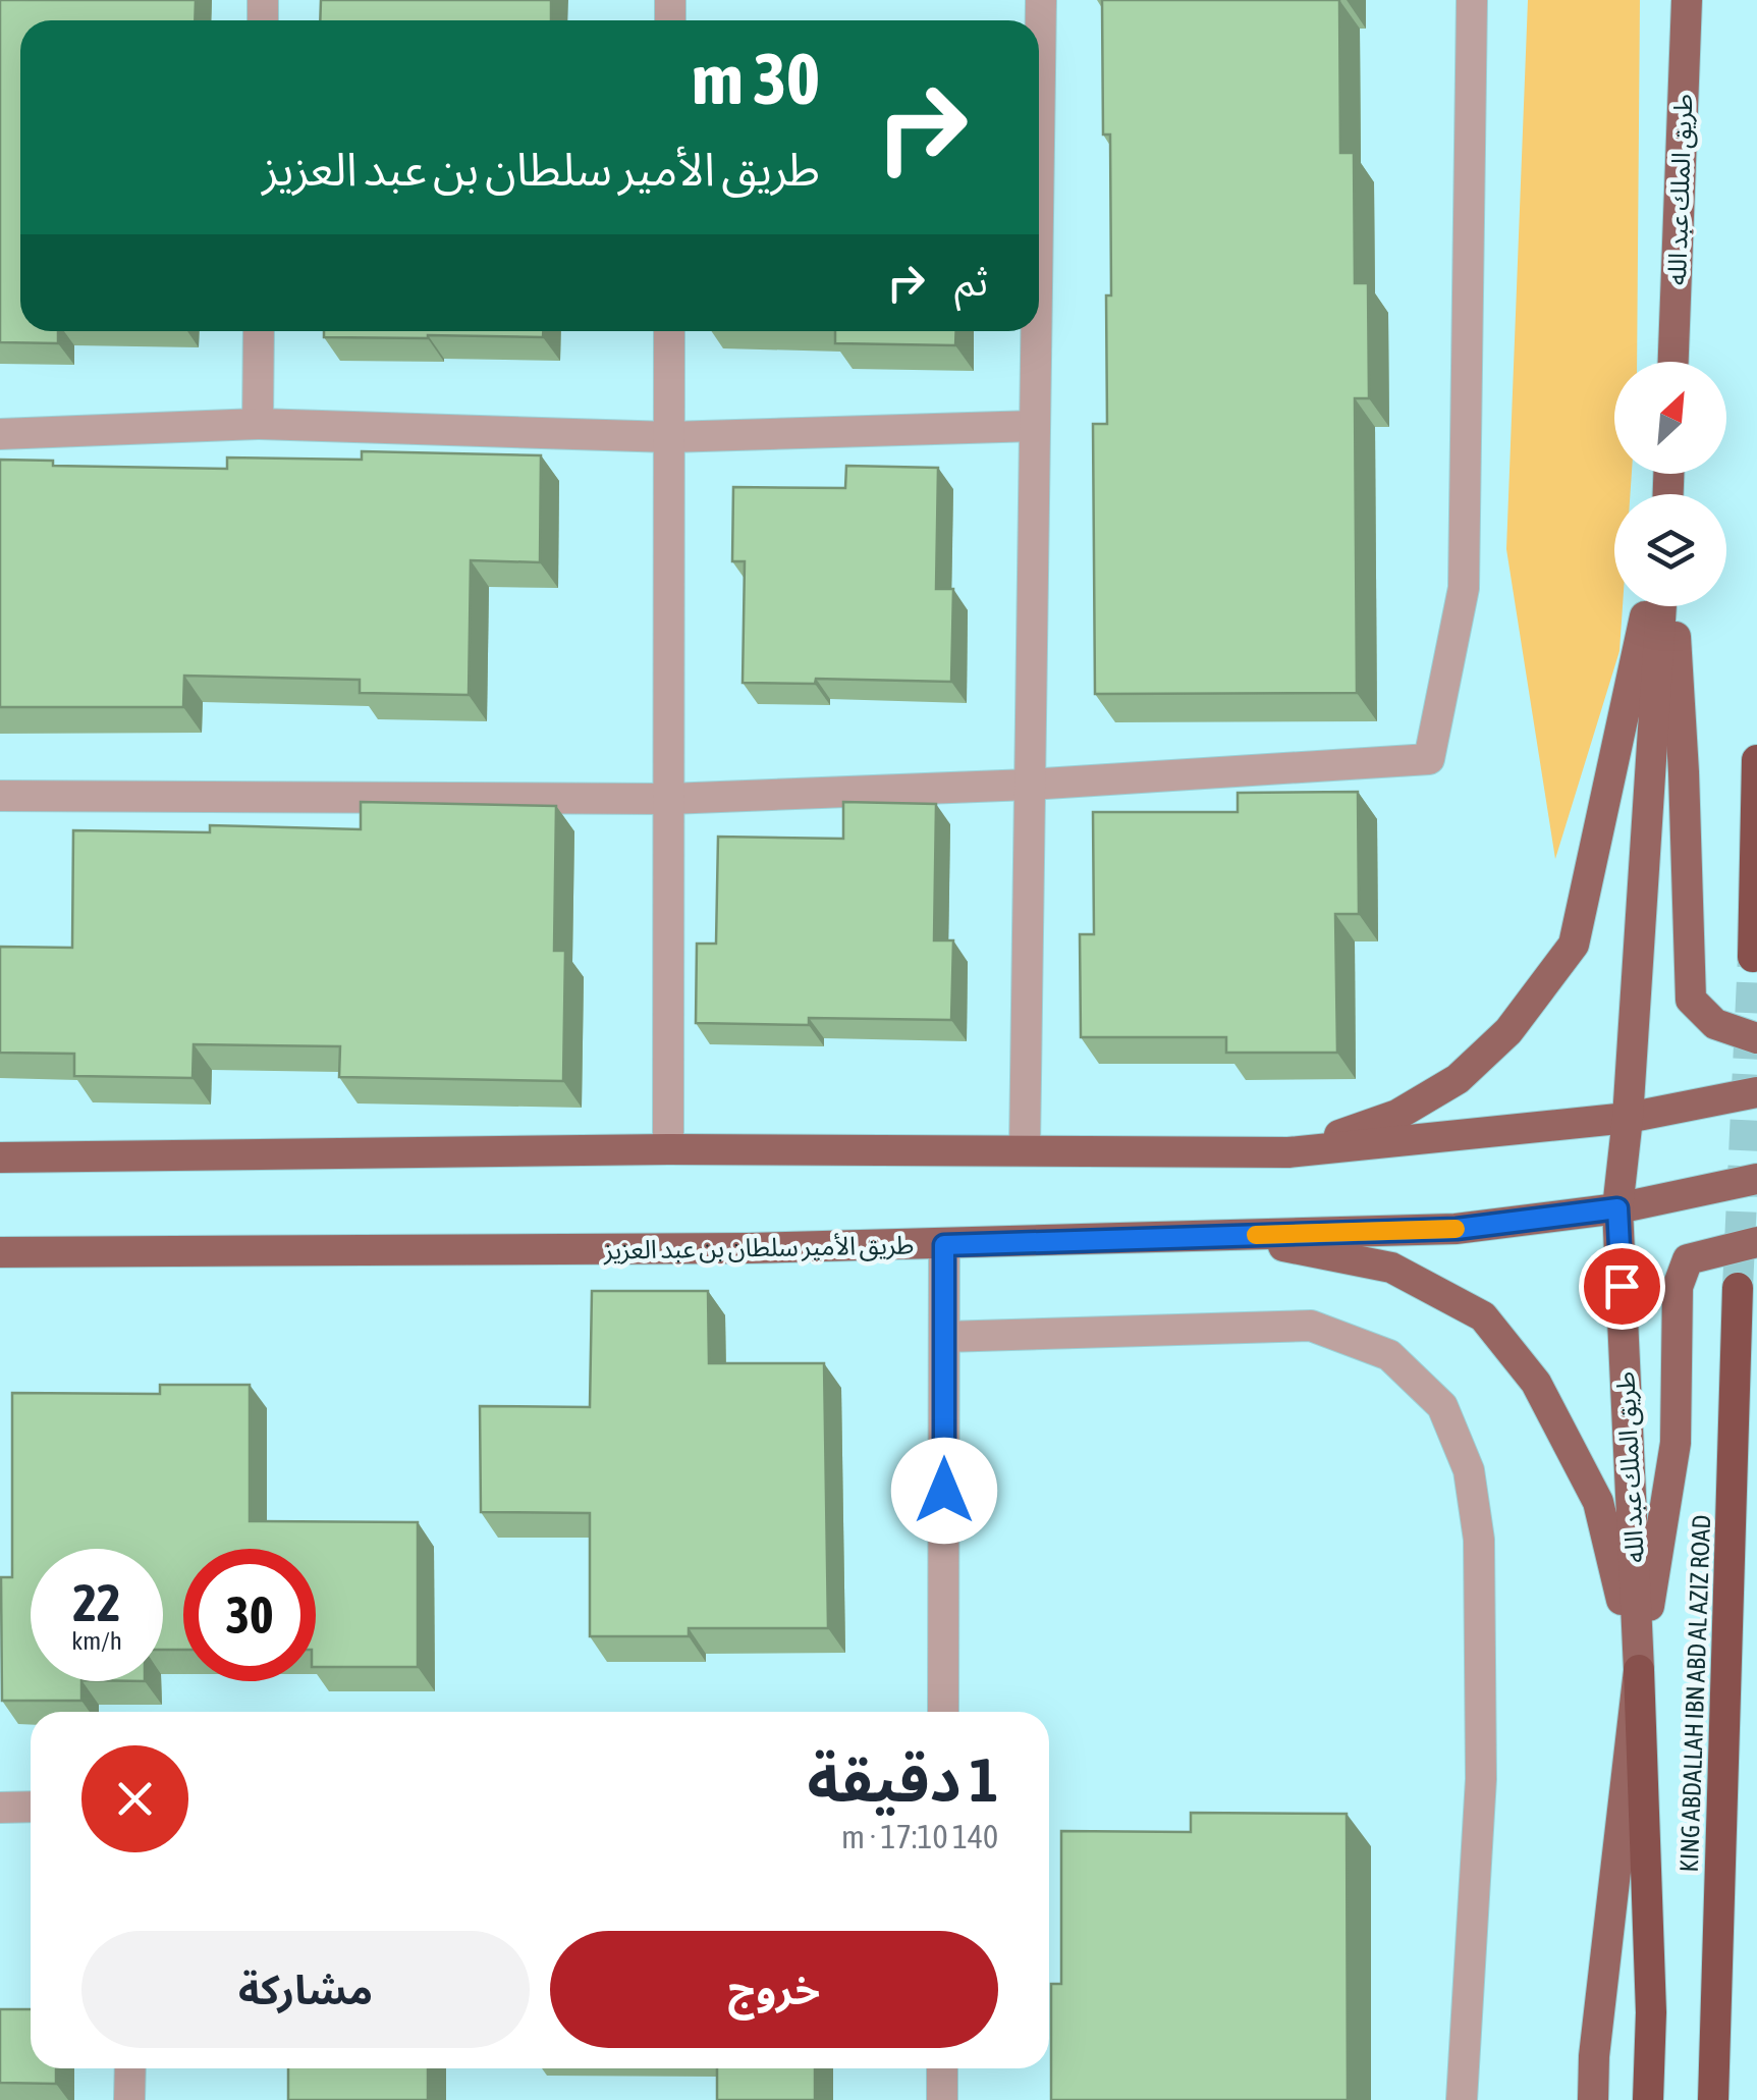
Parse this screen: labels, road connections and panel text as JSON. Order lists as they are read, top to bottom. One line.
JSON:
{"streets":{"highway":["KING ABDALLAH IBN ABD AL AZIZ ROAD"],"main road":["طريق الملك عبد الله","طريق الأمير سلطان بن عبد العزيز"]},"crossings":[["طريق الملك عبد الله","طريق الأمير سلطان بن عبد العزيز"]],"north":"top right","page":{"turn":["30 m","طريق الأمير سلطان بن عبد العزيز"],"then":"ثم","speed":"22 km/h","limit":"30","heading":["1 دقيقة","140 m · 17:10"],"buttons":["خروج","مشاركة"]}}
